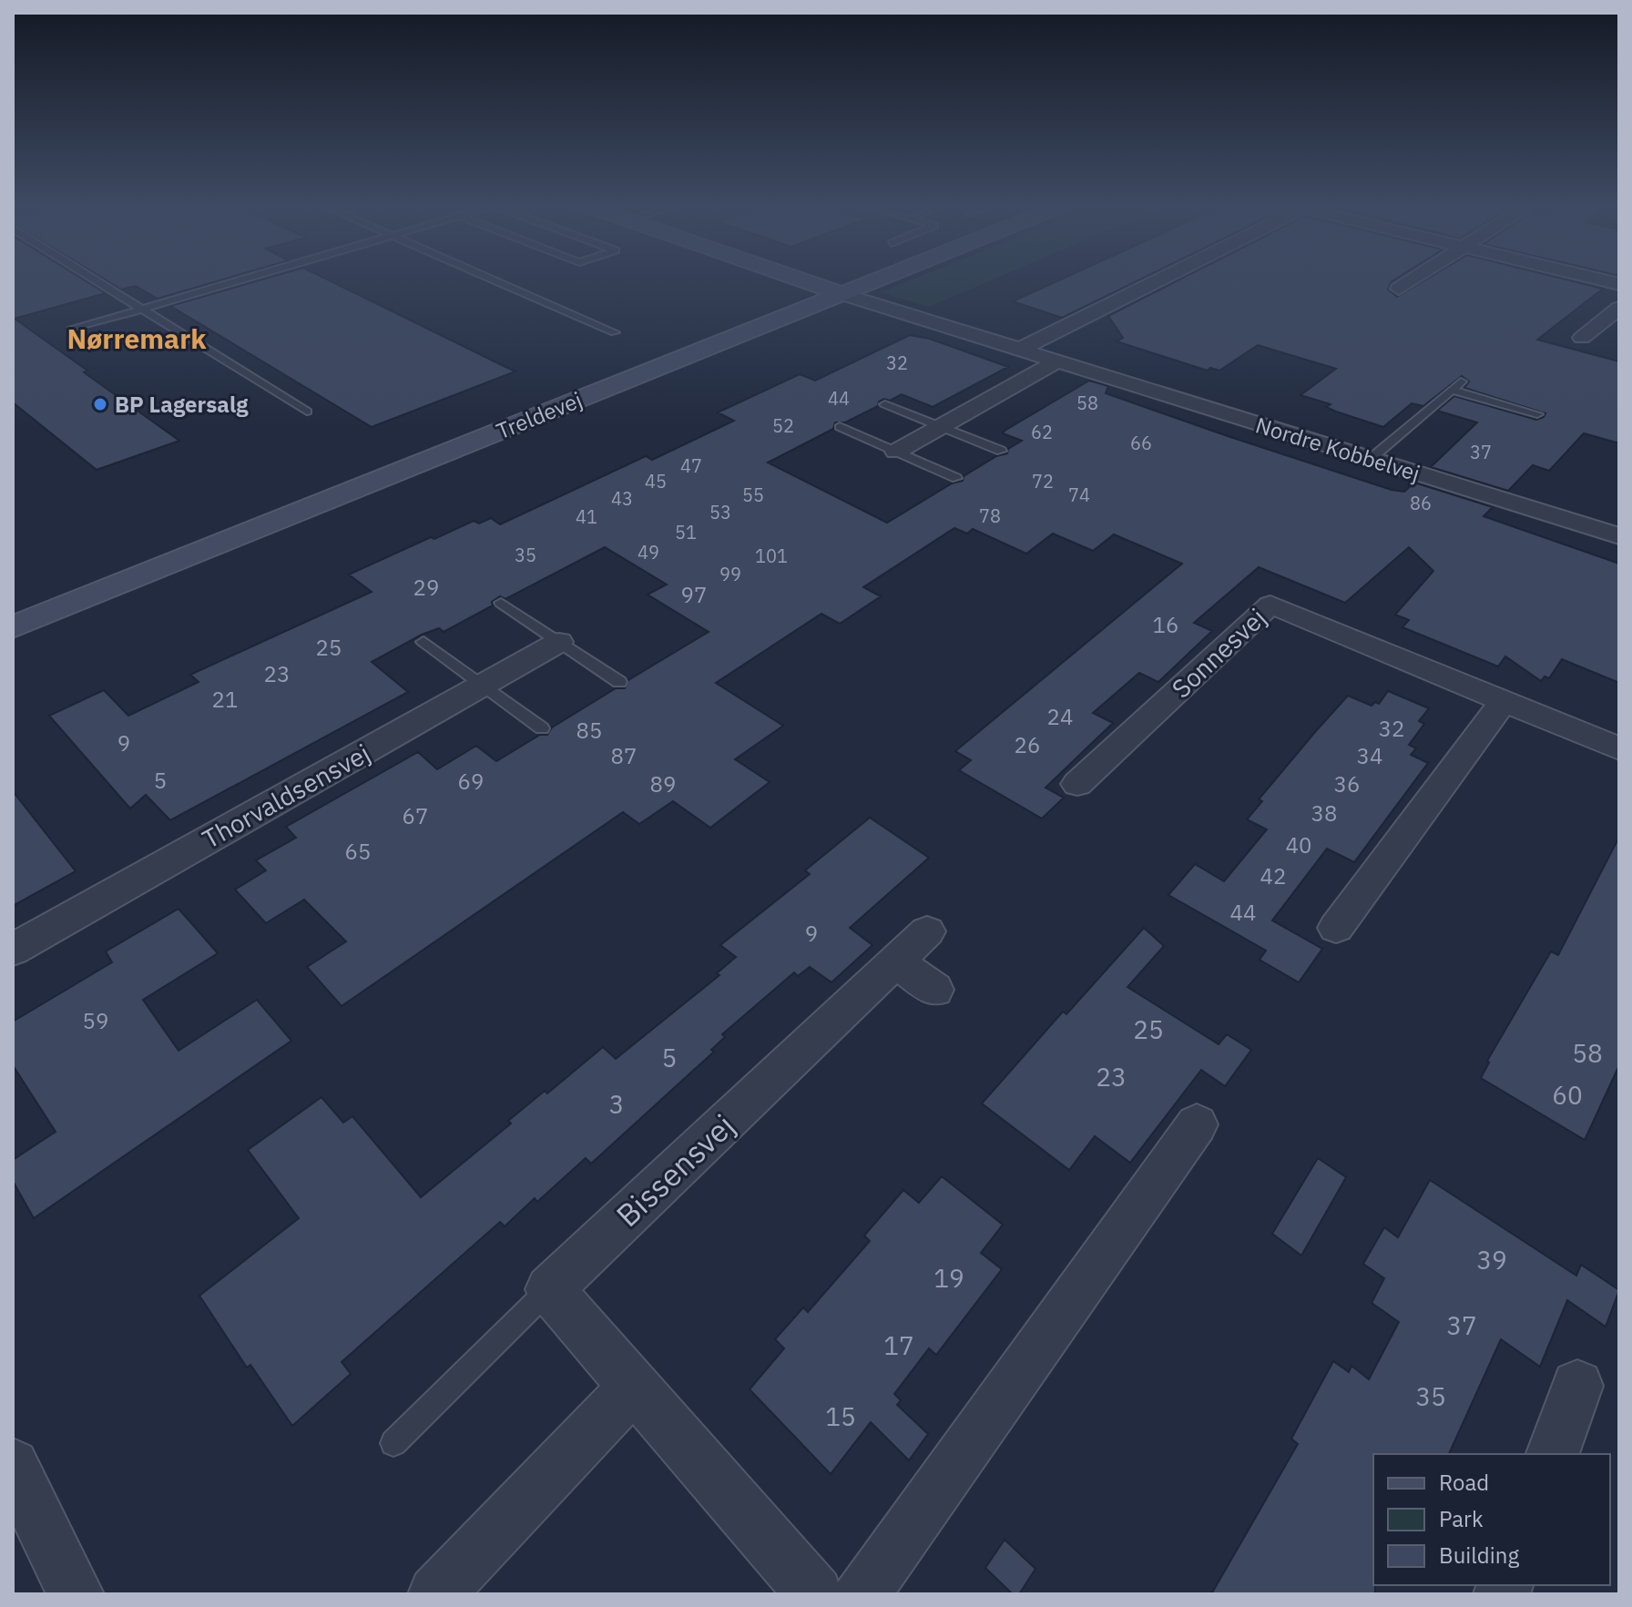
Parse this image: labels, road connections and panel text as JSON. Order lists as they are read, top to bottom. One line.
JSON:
{"streets":{"street":["Treldevej","Nordre Kobbelvej","Sonnesvej","Thorvaldsensvej","Bissensvej"]},"crossings":[["Treldevej","Nordre Kobbelvej"]],"districts":["Nørremark"],"places":["BP Lagersalg"],"house_numbers":["32","44","58","52","62","66","37","47","45","72","55","74","43","86","53","78","41","51","49","35","101","99","29","97","16","25","23","21","24","32","85","9","26","87","34","5","69","89","36","38","67","40","65","42","44","9","59","25","58","5","23","60","3","39","19","37","17","35","15"],"legend":["Road","Park","Building"]}
